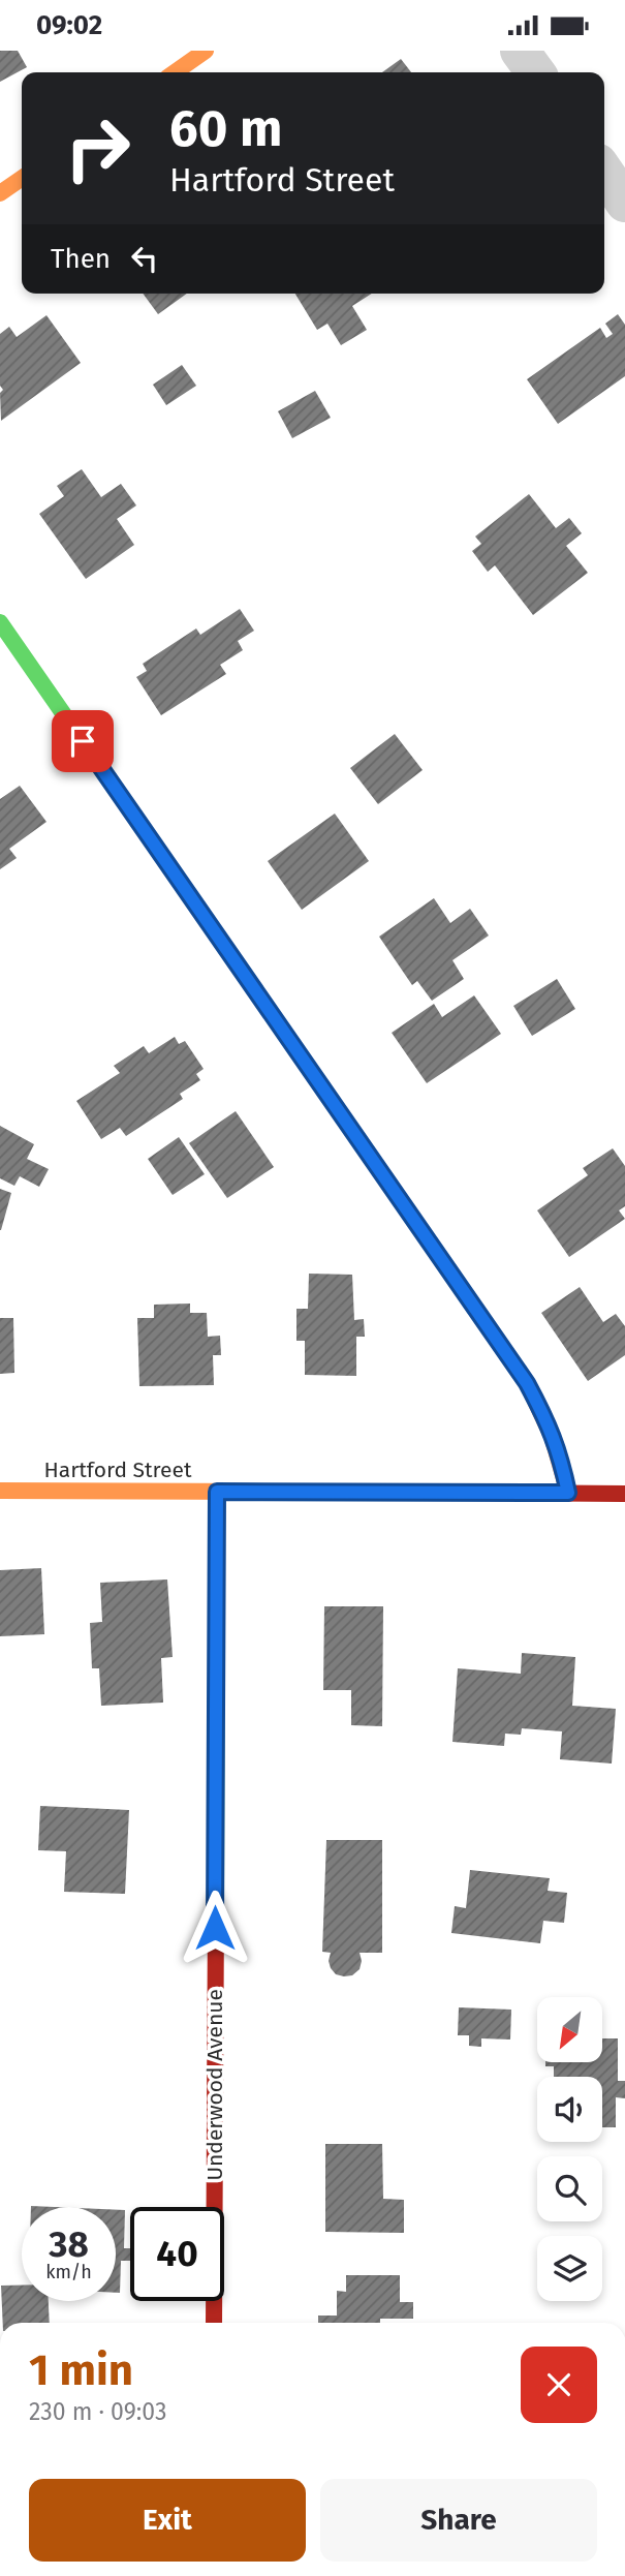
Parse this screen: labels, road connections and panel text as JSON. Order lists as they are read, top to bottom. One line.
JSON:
{"streets":{"street":["Hartford Street","Underwood Avenue"]},"crossings":[["Hartford Street","Underwood Avenue"]],"north":"bottom left","page":{"status":"09:02","turn":["60 m","Hartford Street"],"then":"Then","speed":"38 km/h","limit":"40","heading":["1 min","230 m · 09:03"],"buttons":["Exit","Share"]}}
